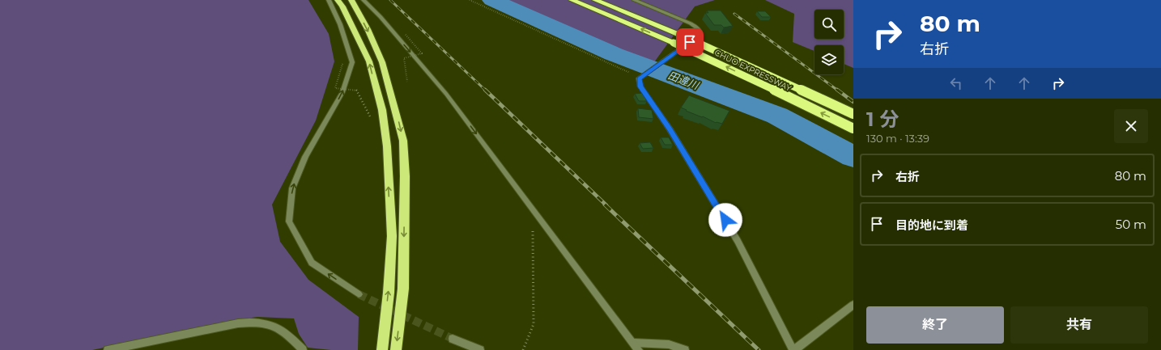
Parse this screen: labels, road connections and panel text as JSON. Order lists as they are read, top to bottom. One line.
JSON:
{"streets":{"highway":["CHUO EXPRESSWAY"]},"water":["田違川"],"page":{"turn":["80 m","右折"],"heading":["1 分","130 m · 13:39"],"list":[{"name":"右折","value":"80 m"},{"name":"目的地に到着","value":"50 m"}],"buttons":["終了","共有"]}}
